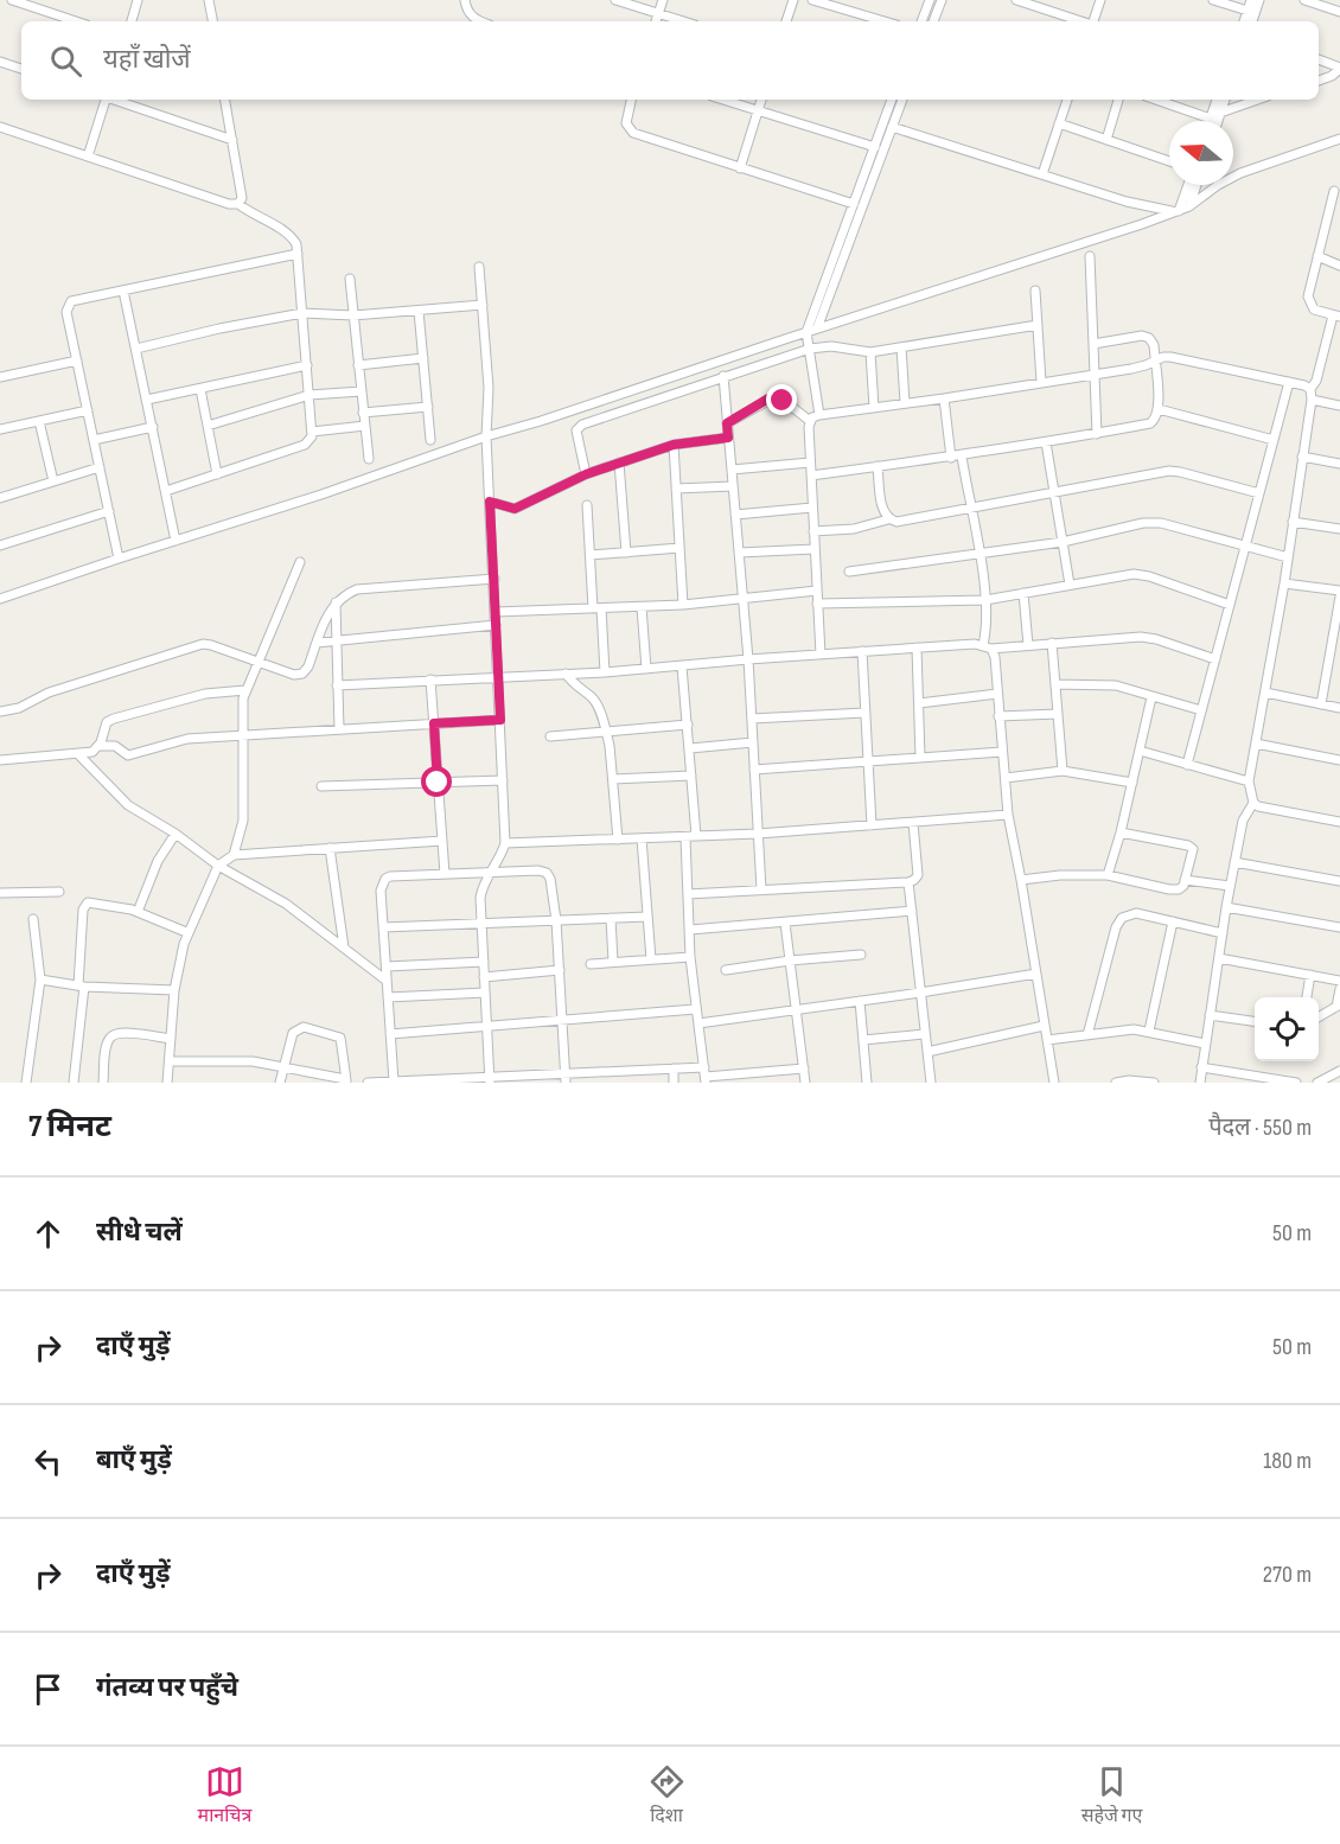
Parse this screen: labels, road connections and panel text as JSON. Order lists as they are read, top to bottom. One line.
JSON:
{"north":"left","page":{"search":"यहाँ खोजें","heading":["7 मिनट","पैदल · 550 m"],"list":[["सीधे चलें","50 m"],["दाएँ मुड़ें","50 m"],["बाएँ मुड़ें","180 m"],["दाएँ मुड़ें","270 m"],"गंतव्य पर पहुँचे"],"nav":["मानचित्र","दिशा","सहेजे गए"]}}
